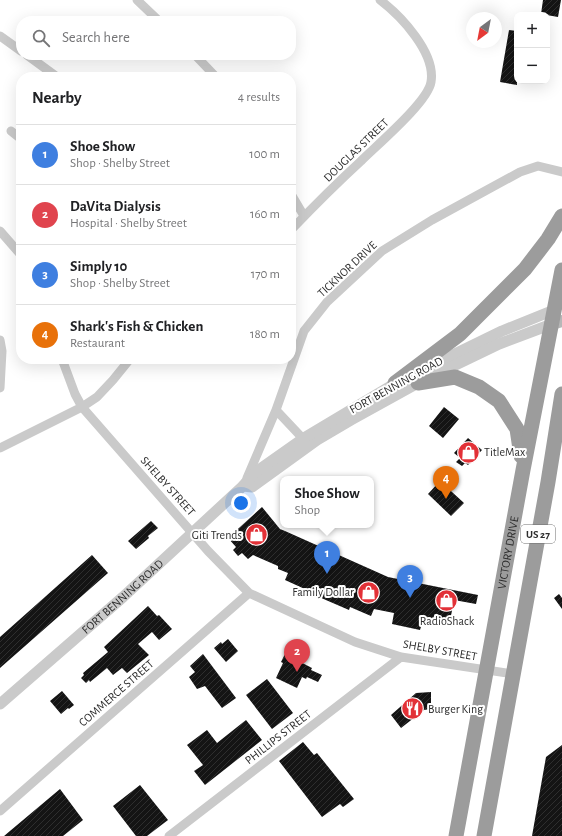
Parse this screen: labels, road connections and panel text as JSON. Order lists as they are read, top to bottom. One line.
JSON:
{"streets":{"highway":["US 27","VICTORY DRIVE"],"street":["DOUGLAS STREET","TICKNOR DRIVE","FORT BENNING ROAD","SHELBY STREET","COMMERCE STREET","PHILLIPS STREET"]},"crossings":[["TICKNOR DRIVE","FORT BENNING ROAD"],["FORT BENNING ROAD","SHELBY STREET"],["FORT BENNING ROAD","VICTORY DRIVE"],["SHELBY STREET","US 27"],["SHELBY STREET","VICTORY DRIVE"],["SHELBY STREET","COMMERCE STREET"],["SHELBY STREET","PHILLIPS STREET"]],"places":{"shop":["TitleMax","Giti Trends","Family Dollar","RadioShack"],"restaurant":["Burger King"]},"north":"bottom left","page":{"map_buttons":["+","−"],"search":"Search here","heading":["Nearby","4 results"],"list":[{"mark":"1","name":"Shoe Show","note":"Shop · Shelby Street","value":"100 m"},{"mark":"2","name":"DaVita Dialysis","note":"Hospital · Shelby Street","value":"160 m"},{"mark":"3","name":"Simply 10","note":"Shop · Shelby Street","value":"170 m"},{"mark":"4","name":"Shark's Fish & Chicken","note":"Restaurant","value":"180 m"}],"pins":["4","1","3","2"],"popup":["Shoe Show","Shop"]}}
